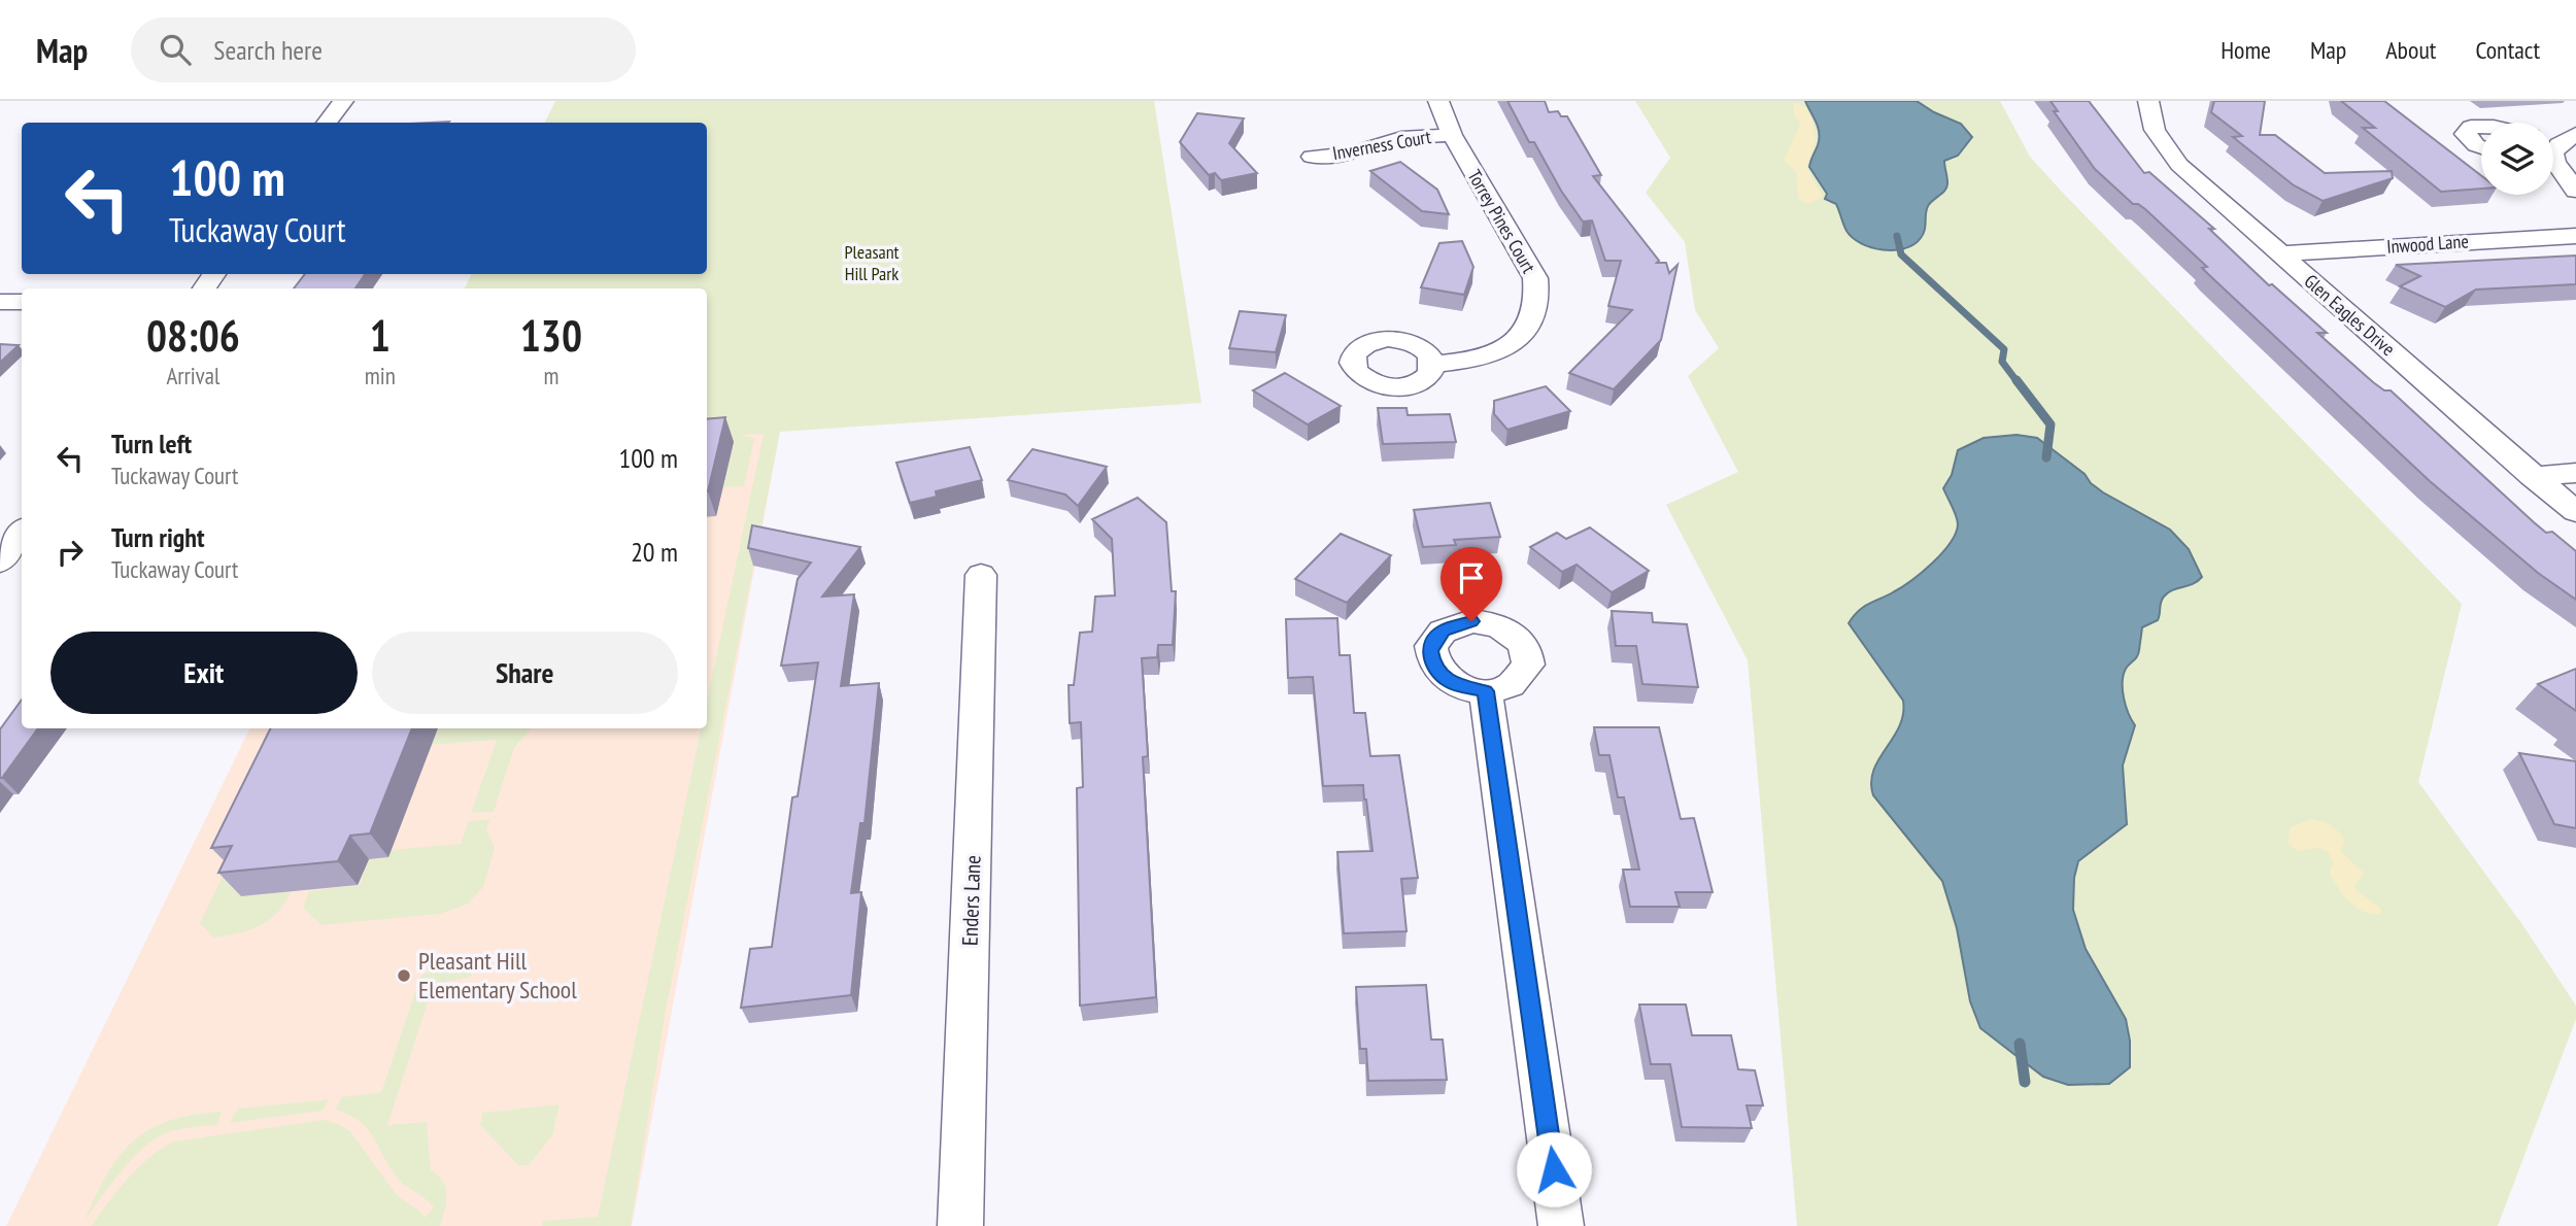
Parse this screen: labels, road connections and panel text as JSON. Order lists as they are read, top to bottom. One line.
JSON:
{"streets":{"street":["Inverness Court","Torrey Pines Court","Inwood Lane","Glen Eagles Drive","Enders Lane"]},"crossings":[["Inverness Court","Torrey Pines Court"],["Inwood Lane","Glen Eagles Drive"]],"parks":["Pleasant Hill Park"],"places":["Pleasant Hill Elementary School"],"page":{"header":"Map","search":"Search here","nav":["Home","Map","About","Contact"],"turn":["100 m","Tuckaway Court"],"eta":["08:06","Arrival","1","min","130","m"],"list":[{"name":"Turn left","note":"Tuckaway Court","value":"100 m"},{"name":"Turn right","note":"Tuckaway Court","value":"20 m"}],"buttons":["Exit","Share"]}}
